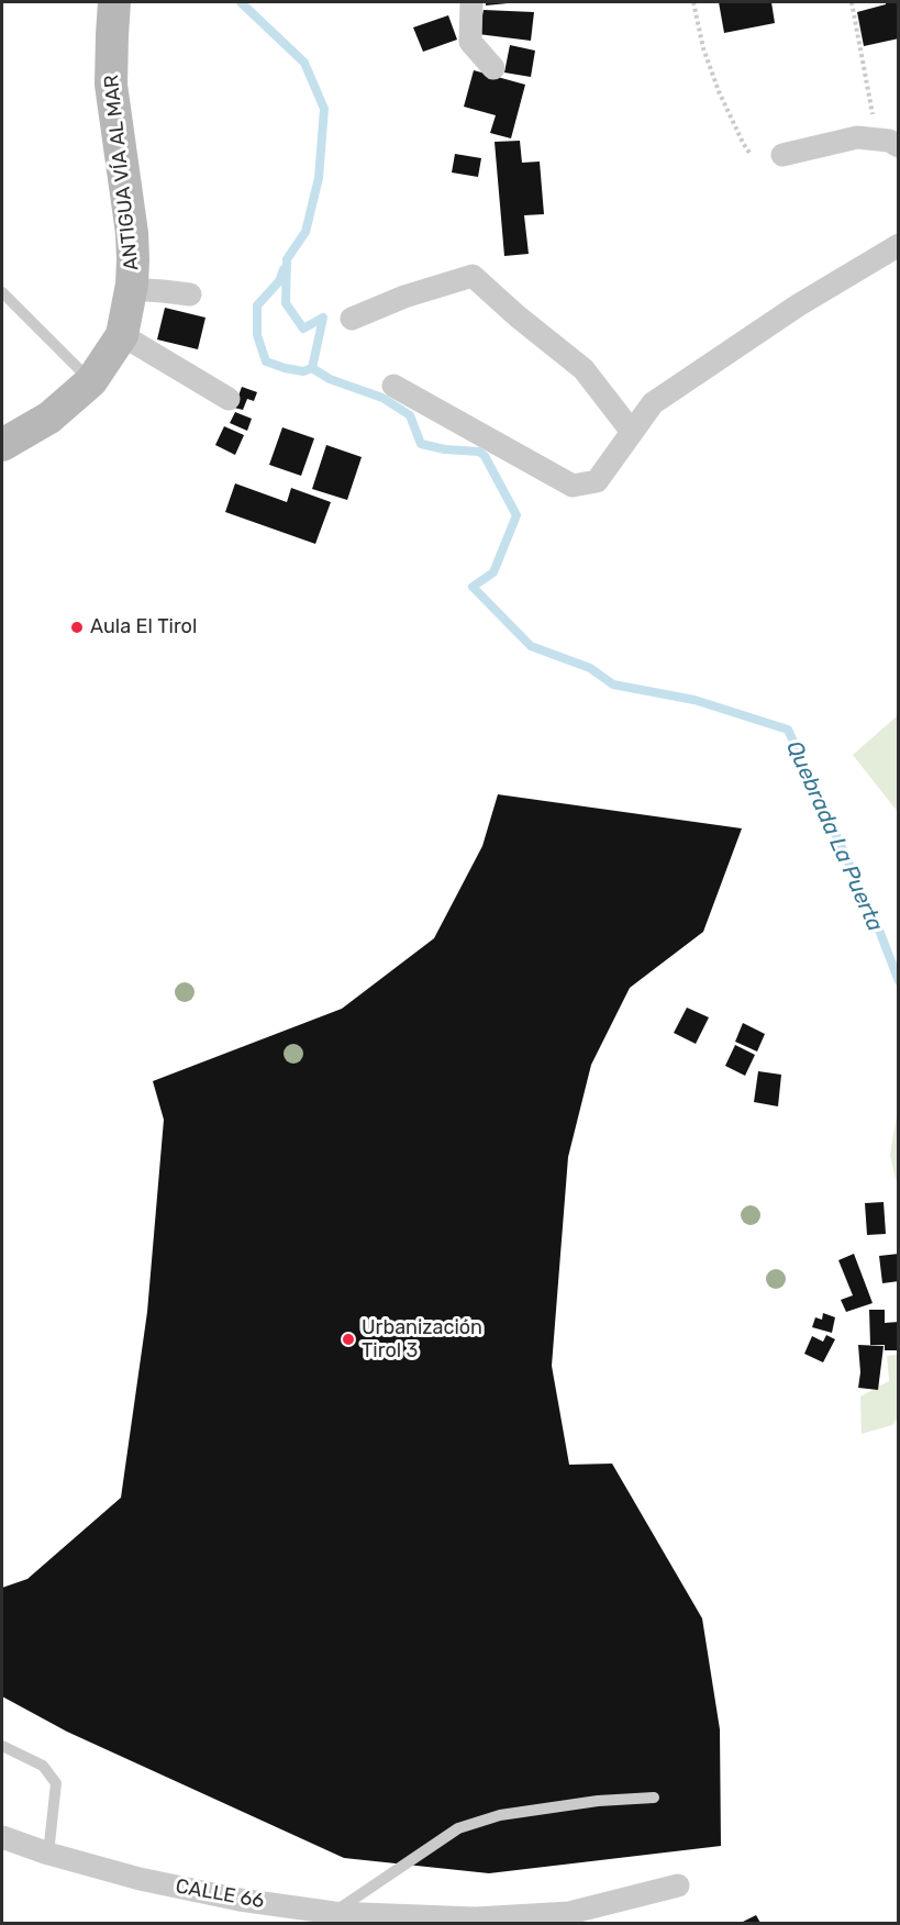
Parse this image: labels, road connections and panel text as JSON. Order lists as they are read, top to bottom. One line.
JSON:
{"streets":{"main road":["ANTIGUA VÍA AL MAR"],"street":["CALLE 66"]},"water":["Quebrada La Puerta"],"places":["Aula El Tirol","Urbanización Tirol 3"]}
